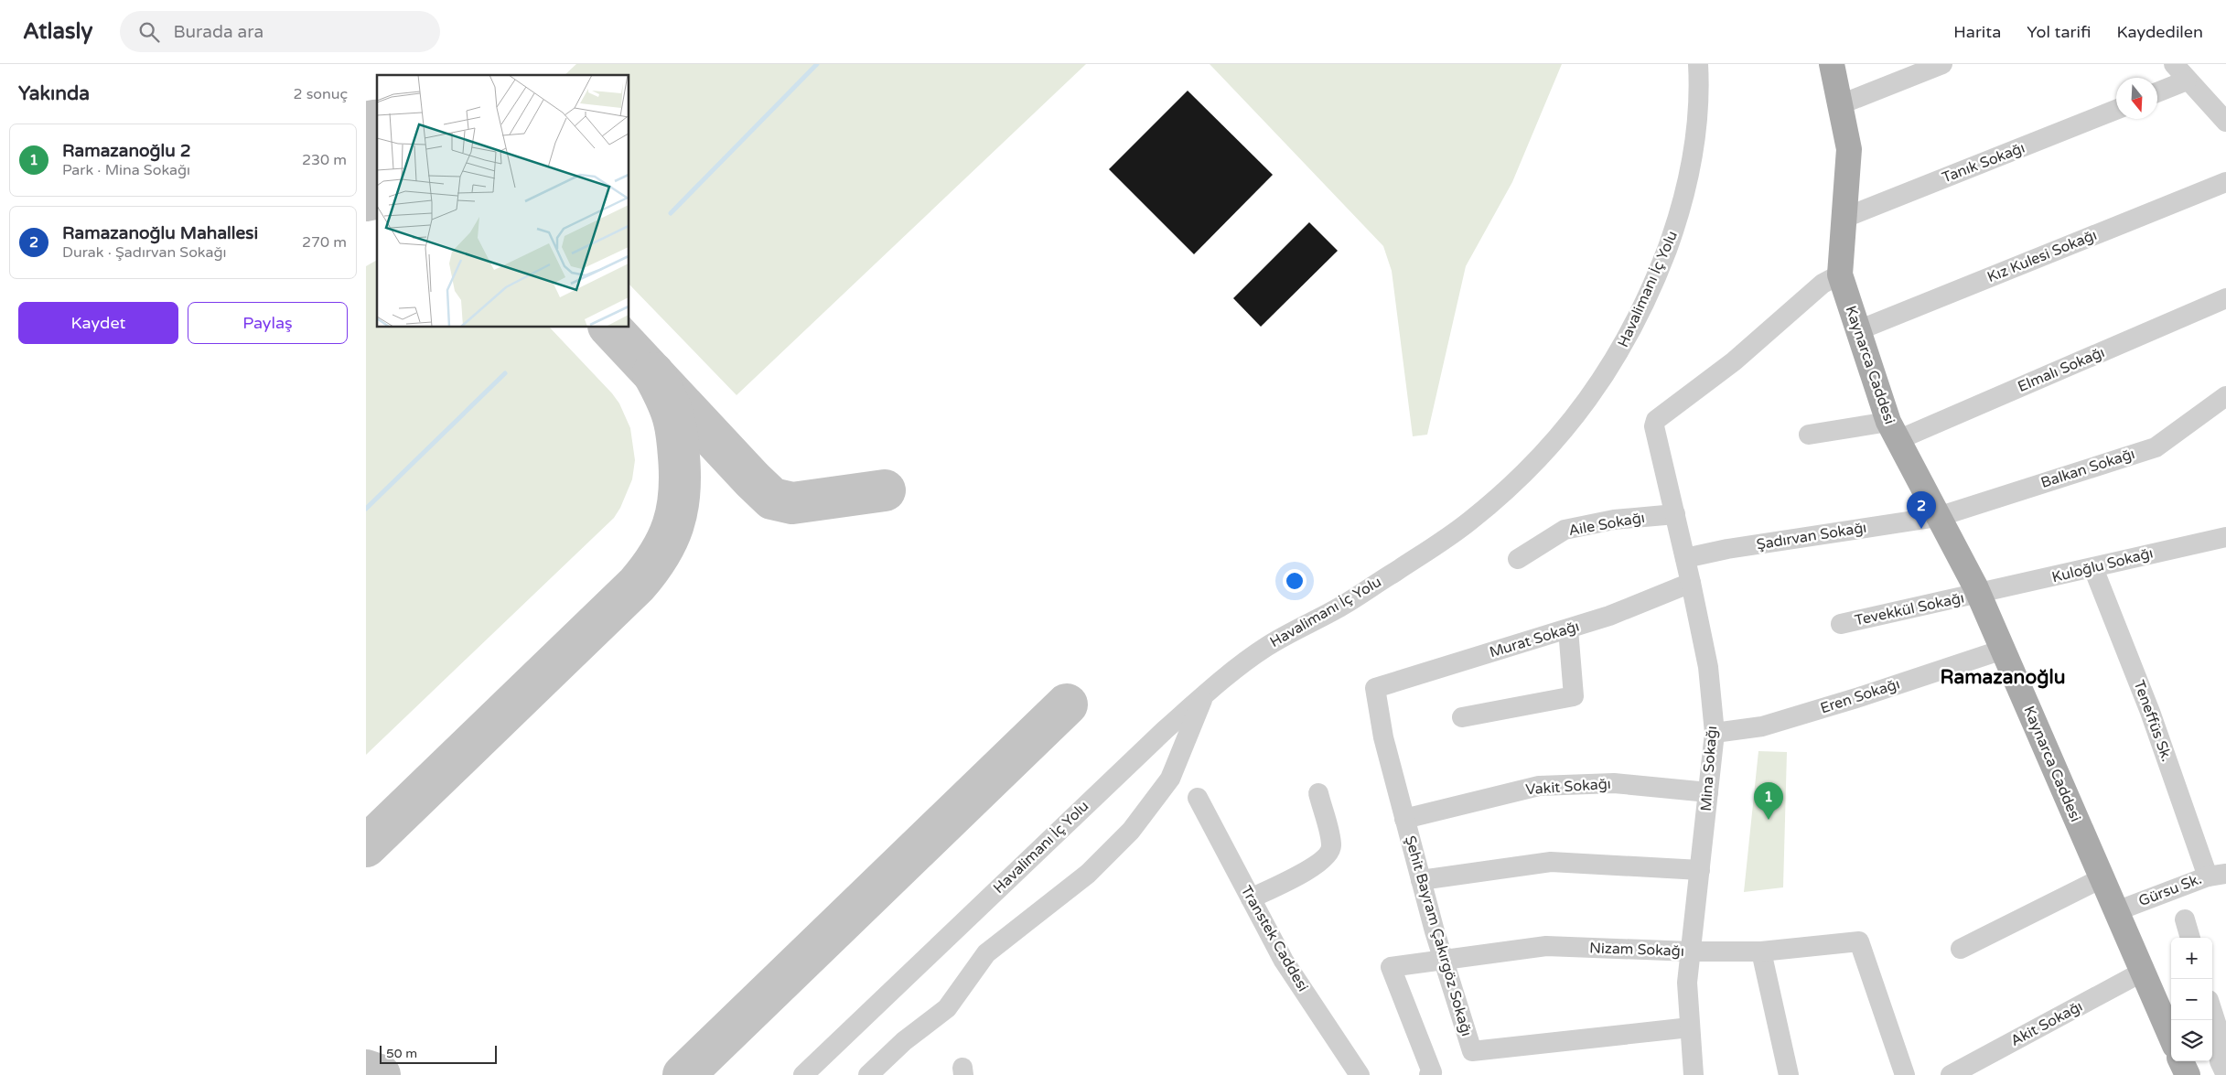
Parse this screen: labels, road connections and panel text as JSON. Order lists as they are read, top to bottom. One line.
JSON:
{"streets":{"main road":["Kaynarca Caddesi"],"street":["Tanık Sokağı","Kız Kulesi Sokağı","Havalimanı İç Yolu","Elmalı Sokağı","Balkan Sokağı","Aile Sokağı","Şadırvan Sokağı","Kuloğlu Sokağı","Tevekkül Sokağı","Murat Sokağı","Eren Sokağı","Teneffüs Sk.","Mina Sokağı","Vakit Sokağı","Gürsu Sk.","Şehit Bayram Çakırgöz Sokağı","Transtek Caddesi","Nizam Sokağı","Akit Sokağı"]},"crossings":[["Tanık Sokağı","Kaynarca Caddesi"],["Kız Kulesi Sokağı","Kaynarca Caddesi"],["Kaynarca Caddesi","Elmalı Sokağı"],["Kaynarca Caddesi","Balkan Sokağı"],["Kaynarca Caddesi","Şadırvan Sokağı"],["Kaynarca Caddesi","Kuloğlu Sokağı"],["Kaynarca Caddesi","Tevekkül Sokağı"],["Kaynarca Caddesi","Eren Sokağı"],["Kaynarca Caddesi","Mina Sokağı"],["Kaynarca Caddesi","Gürsu Sk."],["Kaynarca Caddesi","Akit Sokağı"],["Balkan Sokağı","Şadırvan Sokağı"],["Aile Sokağı","Mina Sokağı"],["Şadırvan Sokağı","Mina Sokağı"],["Kuloğlu Sokağı","Tevekkül Sokağı"],["Kuloğlu Sokağı","Teneffüs Sk."],["Murat Sokağı","Mina Sokağı"],["Murat Sokağı","Şehit Bayram Çakırgöz Sokağı"],["Eren Sokağı","Mina Sokağı"],["Teneffüs Sk.","Gürsu Sk."],["Mina Sokağı","Vakit Sokağı"],["Mina Sokağı","Şehit Bayram Çakırgöz Sokağı"],["Mina Sokağı","Nizam Sokağı"],["Vakit Sokağı","Şehit Bayram Çakırgöz Sokağı"],["Şehit Bayram Çakırgöz Sokağı","Nizam Sokağı"]],"districts":["Ramazanoğlu"],"scale_bar":"50 m","north":"bottom","page":{"header":"Atlasly","search":"Burada ara","nav":["Harita","Yol tarifi","Kaydedilen"],"heading":["Yakında","2 sonuç"],"list":[{"mark":"1","name":"Ramazanoğlu 2","note":"Park · Mina Sokağı","value":"230 m"},{"mark":"2","name":"Ramazanoğlu Mahallesi","note":"Durak · Şadırvan Sokağı","value":"270 m"}],"buttons":["Kaydet","Paylaş"],"pins":["2","1"],"map_buttons":["+","−"],"scale":"50 m"}}
